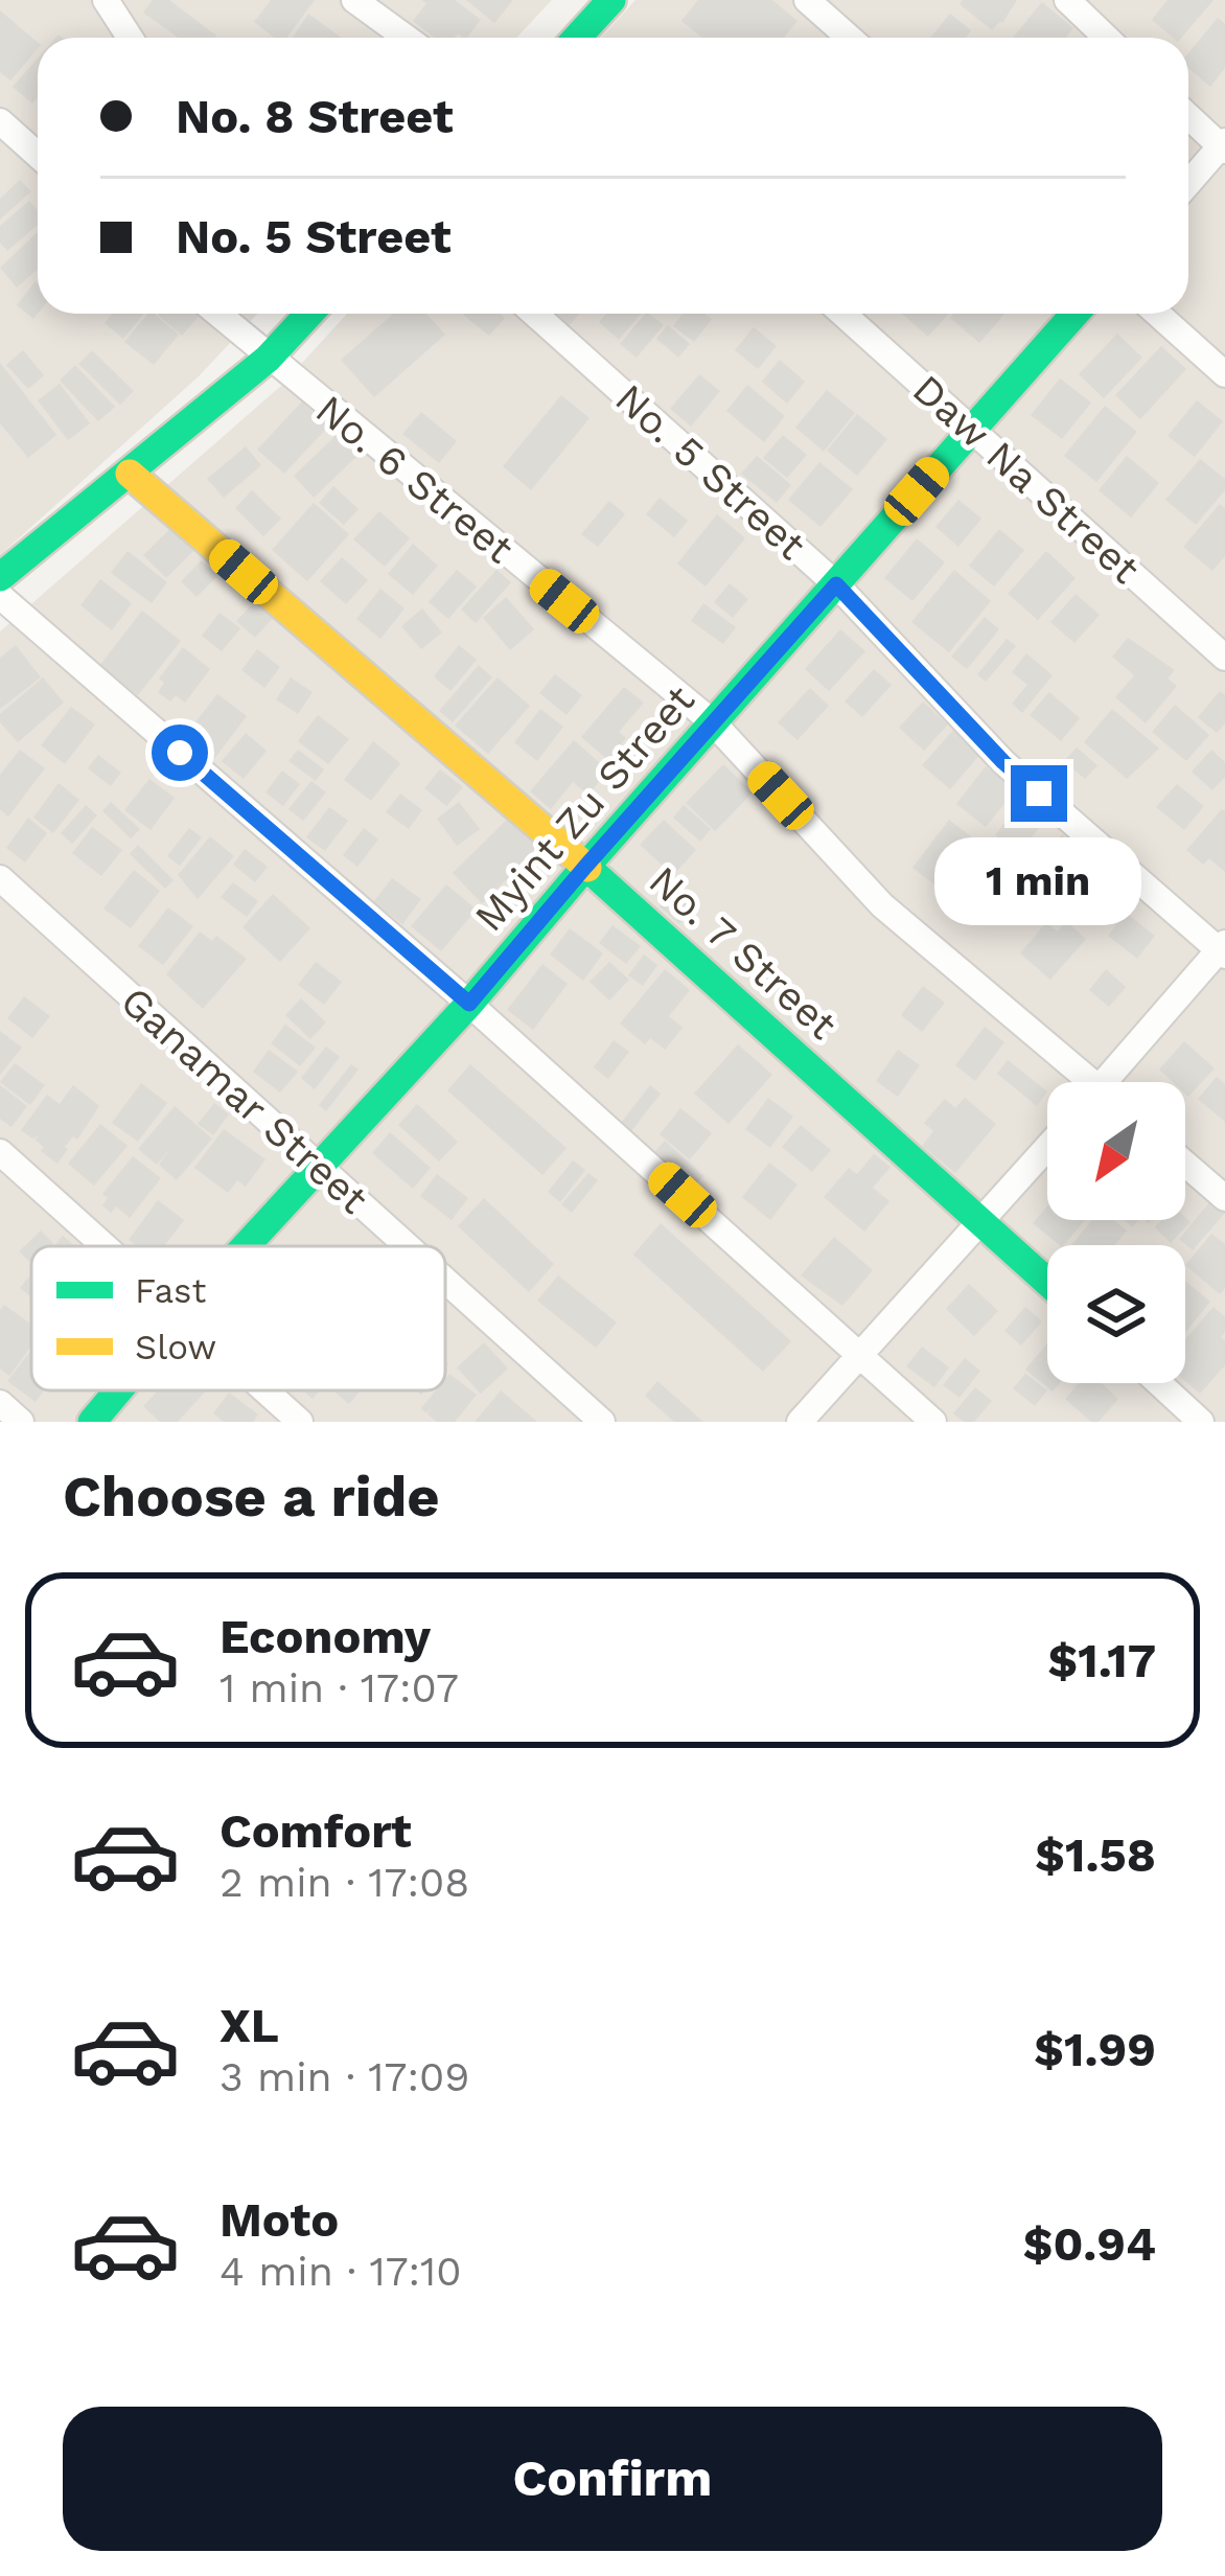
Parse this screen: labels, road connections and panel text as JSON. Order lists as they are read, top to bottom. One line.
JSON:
{"streets":{"street":["No. 5 Street","No. 6 Street","Daw Na Street","Myint Zu Street","No. 7 Street","Ganamar Street"]},"crossings":[["No. 5 Street","Myint Zu Street"],["No. 6 Street","Myint Zu Street"],["Daw Na Street","Myint Zu Street"],["Myint Zu Street","No. 7 Street"],["Myint Zu Street","Ganamar Street"]],"legend":["Fast","Slow"],"north":"bottom left","page":{"banner":["No. 8 Street","No. 5 Street"],"bubble":"1 min","heading":"Choose a ride","list":[{"name":"Economy","note":"1 min · 17:07","value":"$1.17"},{"name":"Comfort","note":"2 min · 17:08","value":"$1.58"},{"name":"XL","note":"3 min · 17:09","value":"$1.99"},{"name":"Moto","note":"4 min · 17:10","value":"$0.94"}],"buttons":"Confirm"}}
